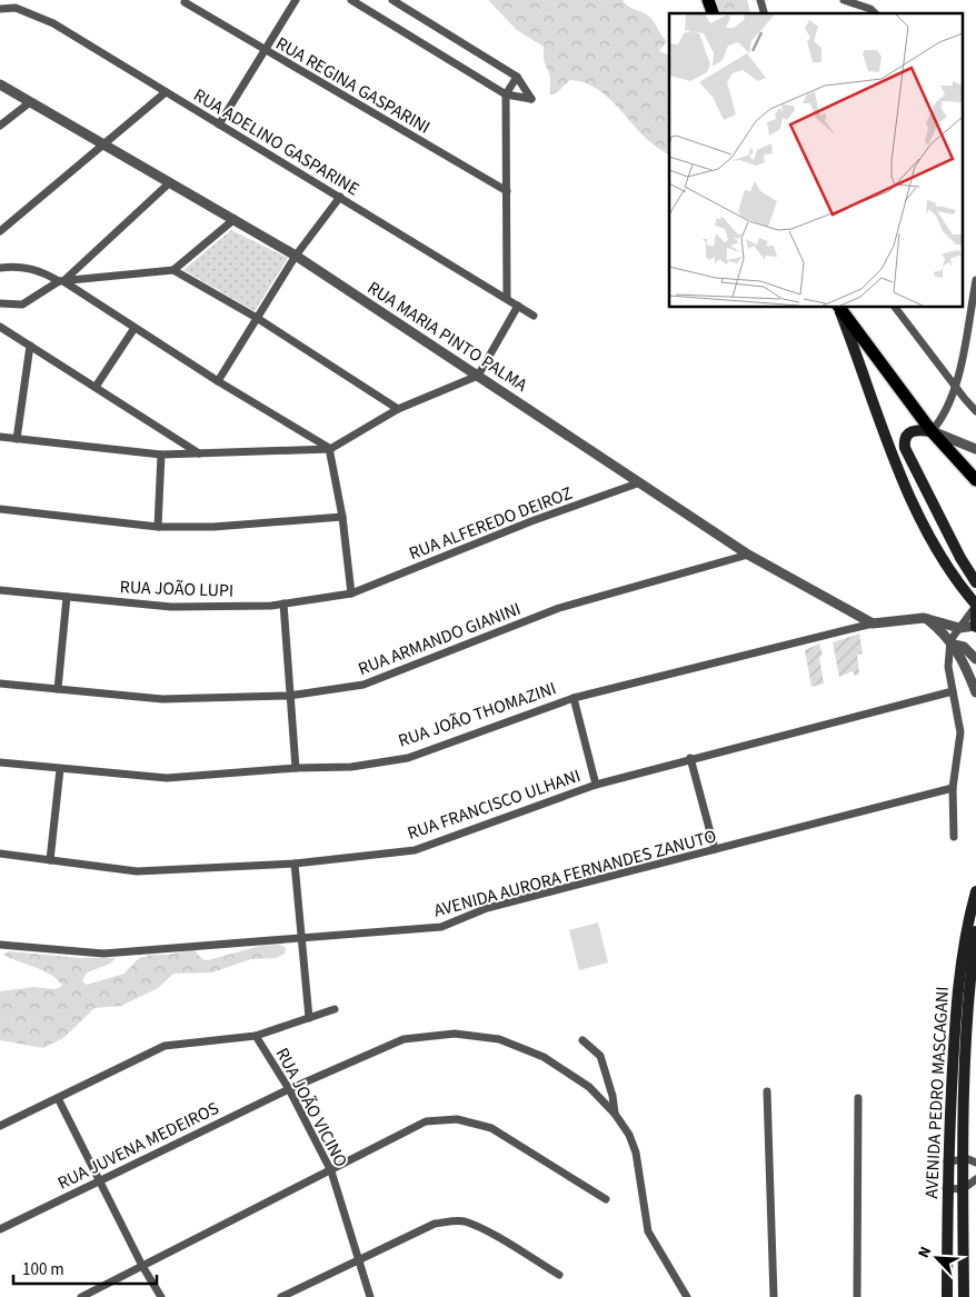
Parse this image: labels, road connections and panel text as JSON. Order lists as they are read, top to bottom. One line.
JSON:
{"streets":{"main road":["AVENIDA PEDRO MASCAGANI"],"street":["RUA REGINA GASPARINI","RUA ADELINO GASPARINE","RUA MARIA PINTO PALMA","RUA ALFEREDO DEIROZ","RUA JOÃO LUPI","RUA ARMANDO GIANINI","RUA JOÃO THOMAZINI","RUA FRANCISCO ULHANI","AVENIDA AURORA FERNANDES ZANUTO","RUA JOÃO VICINO","RUA JUVENA MEDEIROS"]},"crossings":[["RUA MARIA PINTO PALMA","RUA ALFEREDO DEIROZ"],["RUA MARIA PINTO PALMA","RUA ARMANDO GIANINI"],["RUA MARIA PINTO PALMA","RUA JOÃO THOMAZINI"],["RUA ALFEREDO DEIROZ","RUA JOÃO LUPI"],["RUA JOÃO VICINO","RUA JUVENA MEDEIROS"]],"scale_bar":"100 m","north":"top left"}
